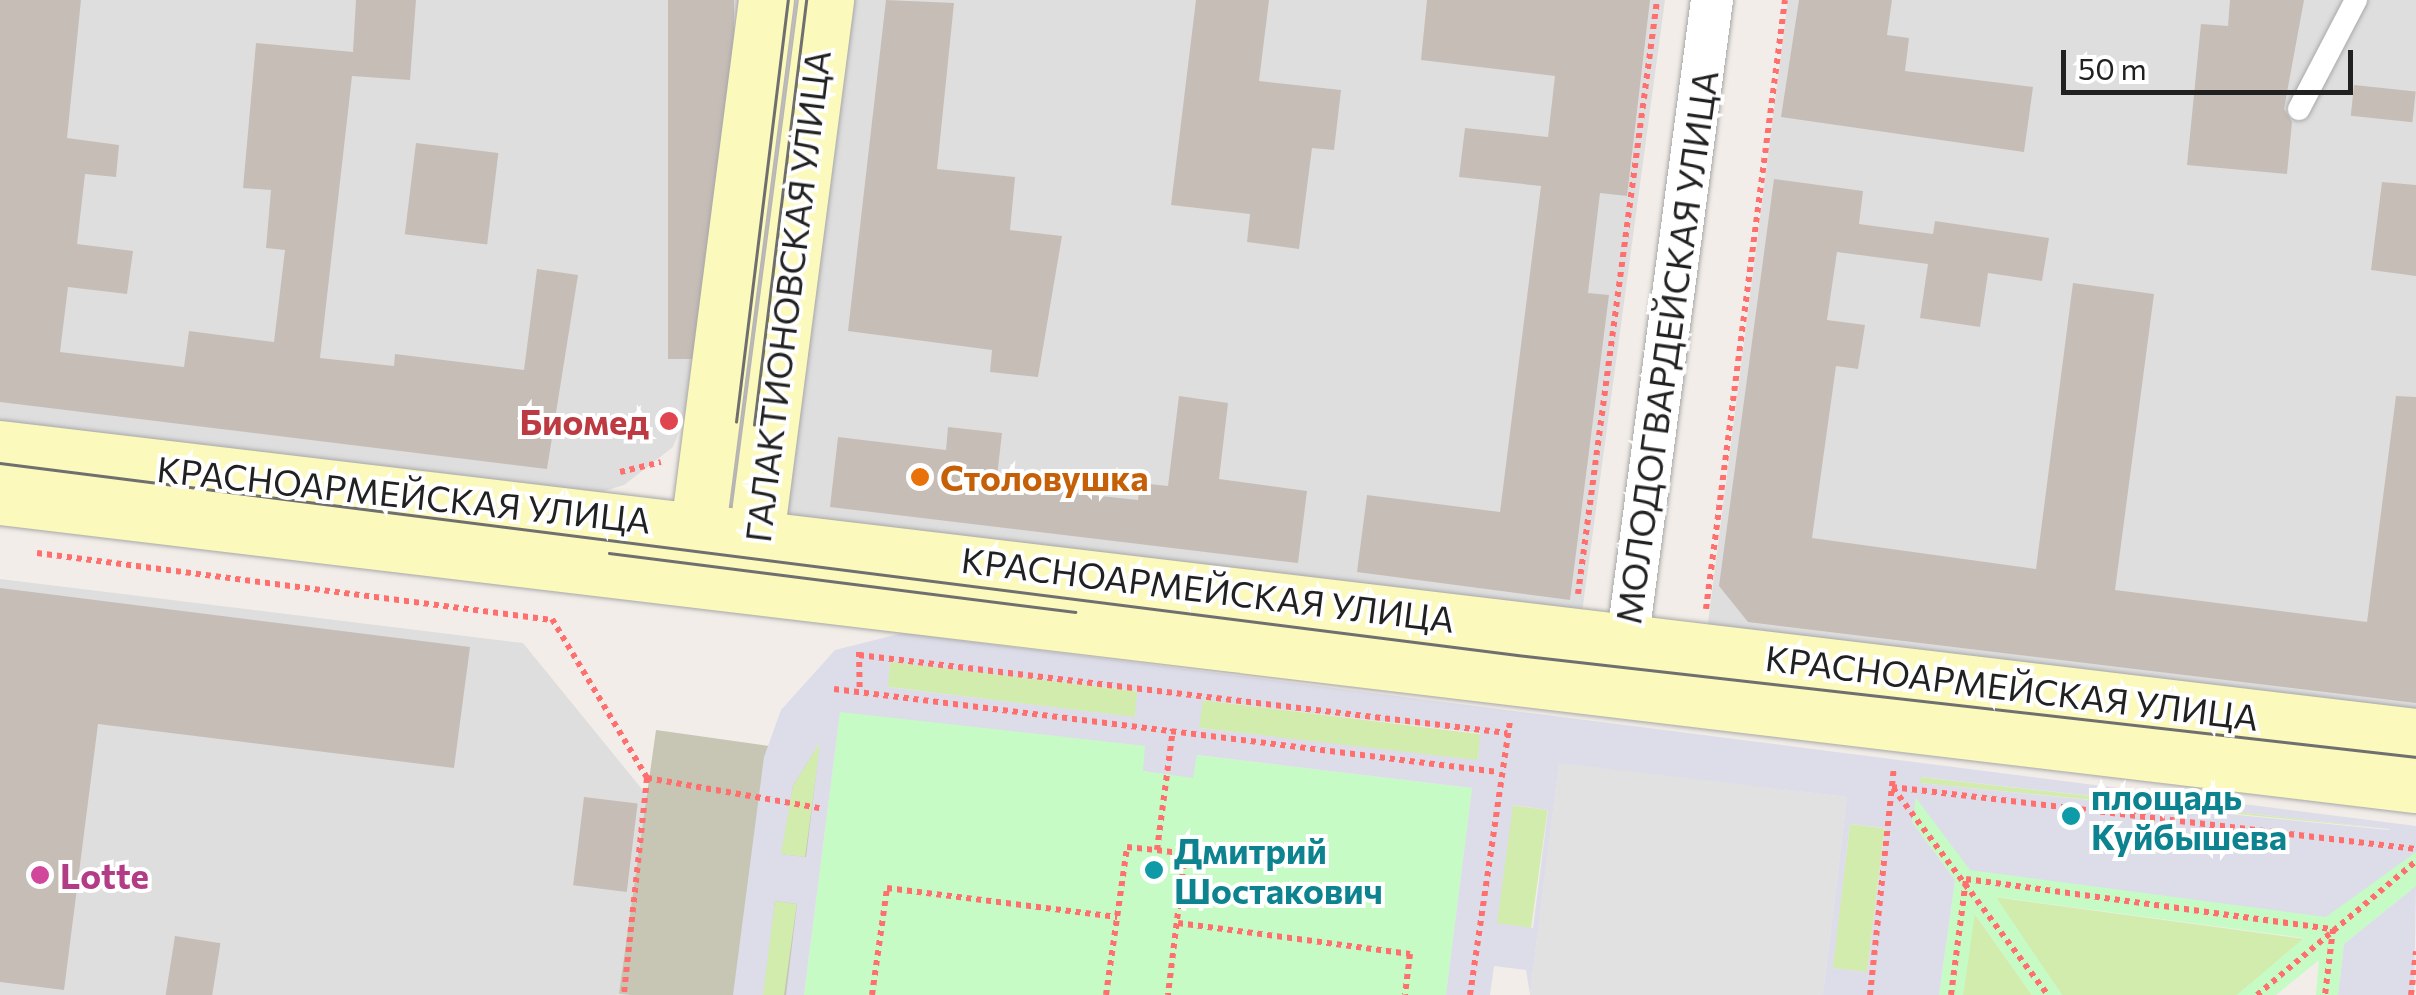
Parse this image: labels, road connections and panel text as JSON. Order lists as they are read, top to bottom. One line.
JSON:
{"streets":{"main road":["ГАЛАКТИОНОВСКАЯ УЛИЦА","КРАСНОАРМЕЙСКАЯ УЛИЦА"],"street":["МОЛОДОГВАРДЕЙСКАЯ УЛИЦА"]},"crossings":[["ГАЛАКТИОНОВСКАЯ УЛИЦА","КРАСНОАРМЕЙСКАЯ УЛИЦА"],["МОЛОДОГВАРДЕЙСКАЯ УЛИЦА","КРАСНОАРМЕЙСКАЯ УЛИЦА"]],"places":["Биомед","Столовушка","площадь Куйбышева","Дмитрий Шостакович","Lotte"],"scale_bar":"50 m"}
